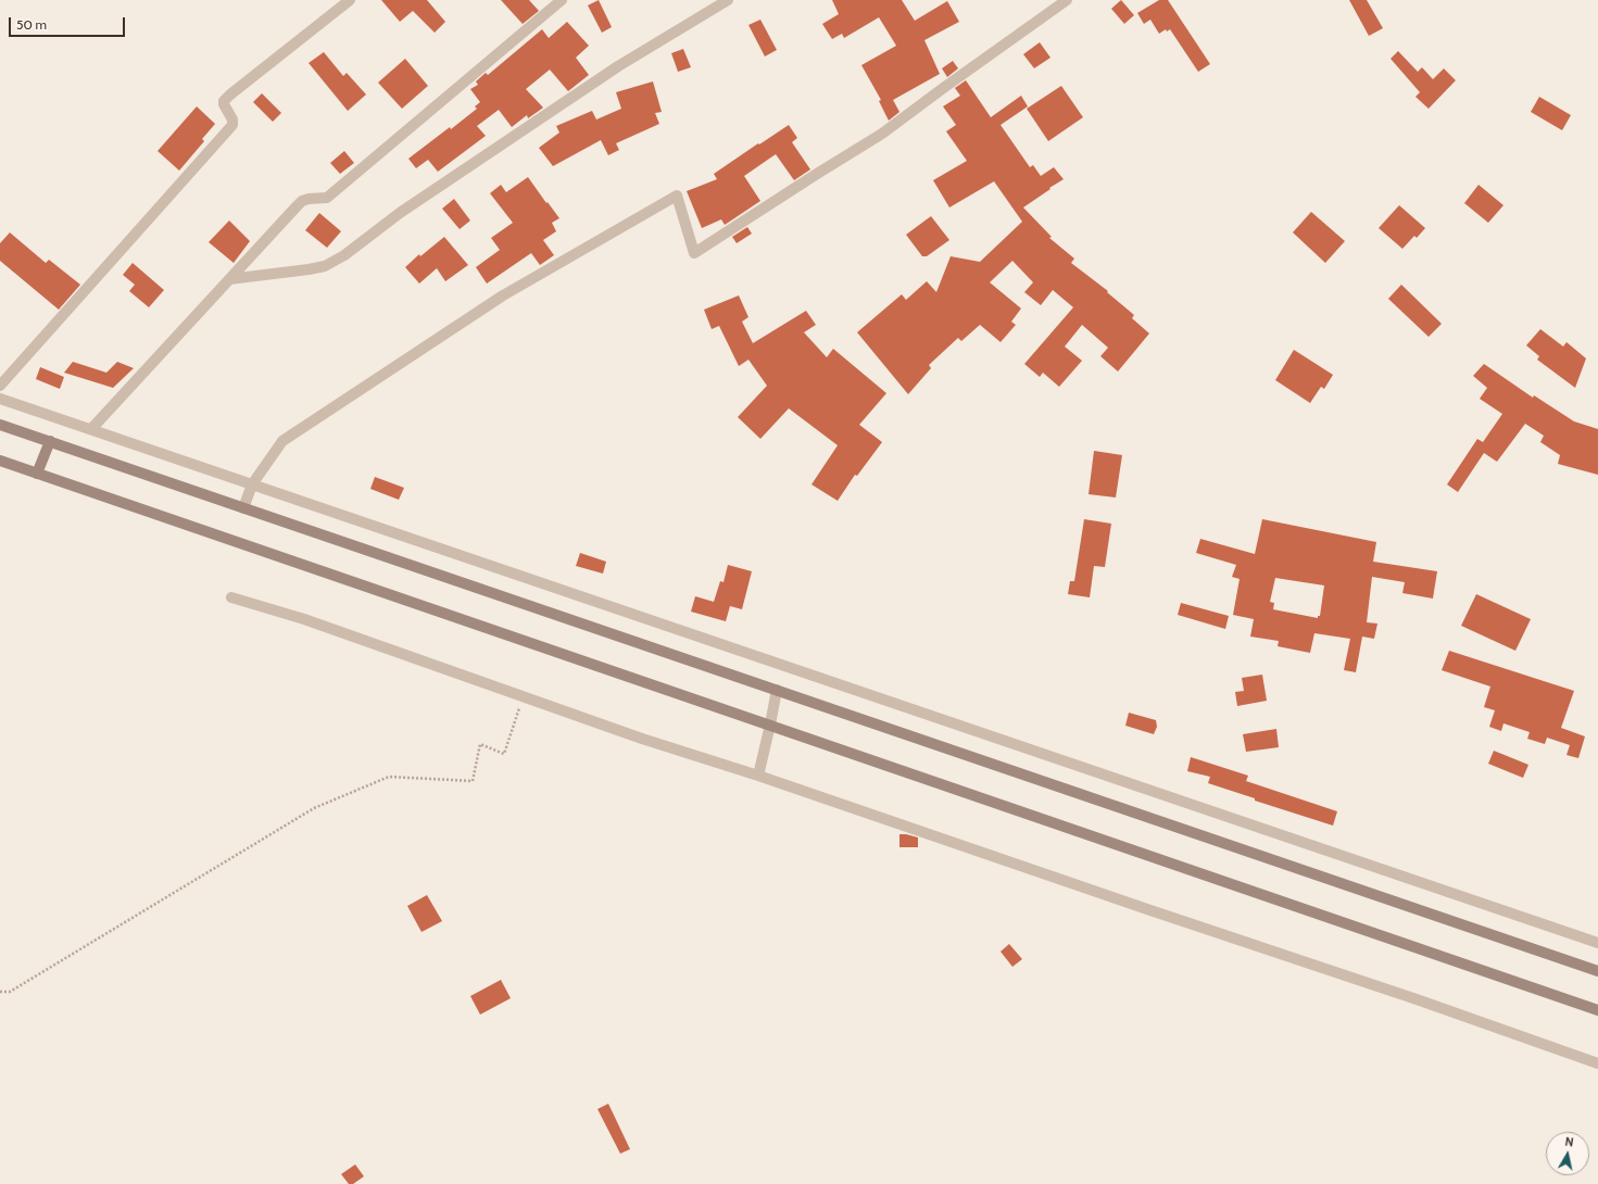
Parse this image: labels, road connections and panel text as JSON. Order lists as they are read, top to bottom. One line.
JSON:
{"scale_bar":"50 m","north":"top"}
